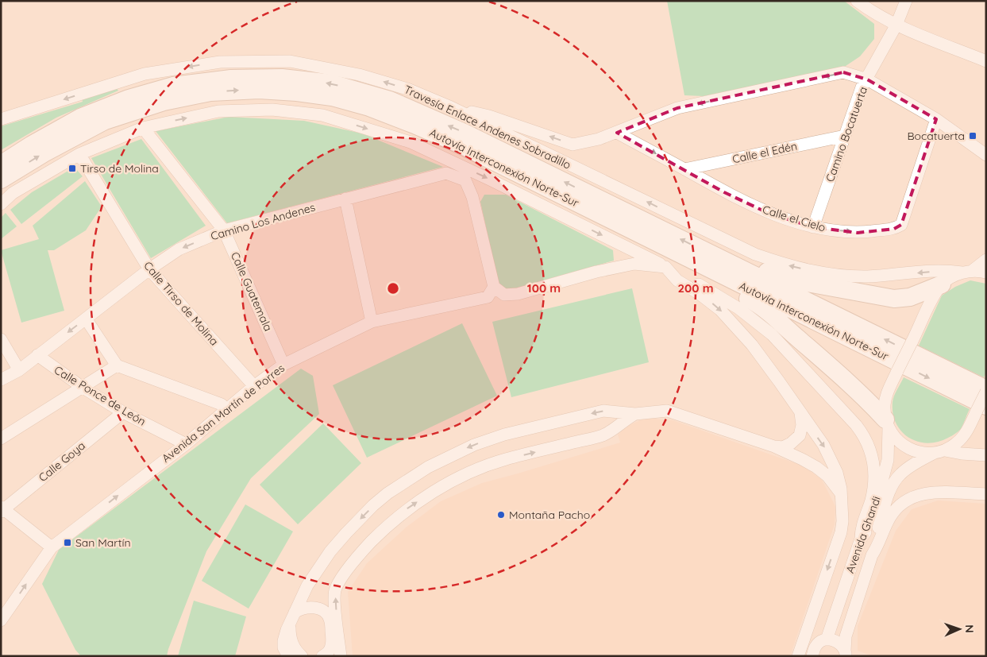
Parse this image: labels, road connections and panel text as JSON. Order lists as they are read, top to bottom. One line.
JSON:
{"streets":{"highway":["Autovía Interconexión Norte-Sur"],"street":["Travesía Enlace Andenes Sobradillo","Camino Bocatuerta","Calle el Edén","Calle el Cielo","Camino Los Andenes","Calle Guatemala","Calle Tirso de Molina","Calle Ponce de León","Avenida San Martín de Porres","Calle Goya","Avenida Ghandi"]},"crossings":[["Camino Bocatuerta","Calle el Edén"],["Camino Bocatuerta","Calle el Cielo"],["Calle el Edén","Calle el Cielo"],["Autovía Interconexión Norte-Sur","Avenida Ghandi"],["Camino Los Andenes","Calle Guatemala"],["Camino Los Andenes","Calle Tirso de Molina"],["Camino Los Andenes","Calle Ponce de León"],["Camino Los Andenes","Avenida San Martín de Porres"],["Calle Guatemala","Avenida San Martín de Porres"],["Calle Tirso de Molina","Avenida San Martín de Porres"],["Calle Ponce de León","Avenida San Martín de Porres"],["Calle Ponce de León","Calle Goya"]],"one_way":["Avenida San Martín de Porres"],"places":{"transit":["Bocatuerta","Tirso de Molina","San Martín"],"other":["Montaña Pacho"]},"north":"right","rings":["100 m","200 m"]}
